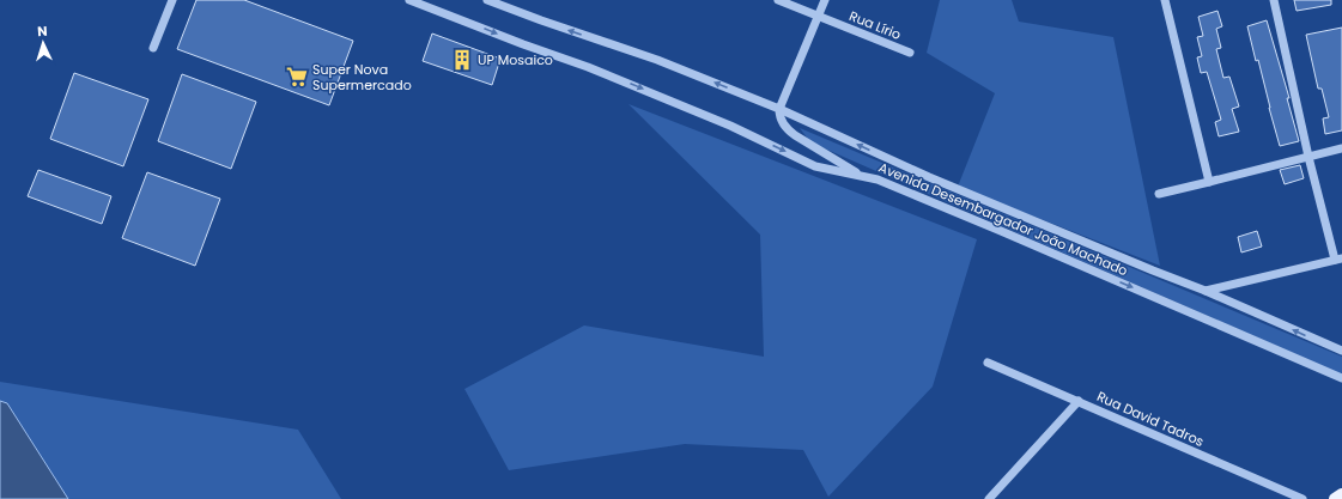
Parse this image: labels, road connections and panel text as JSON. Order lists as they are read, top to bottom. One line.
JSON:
{"streets":{"street":["Rua Lírio","Avenida Desembargador João Machado","Rua David Tadros"]},"places":{"building":["UP Mosaico"],"supermarket":["Super Nova Supermercado"]},"north":"top"}
